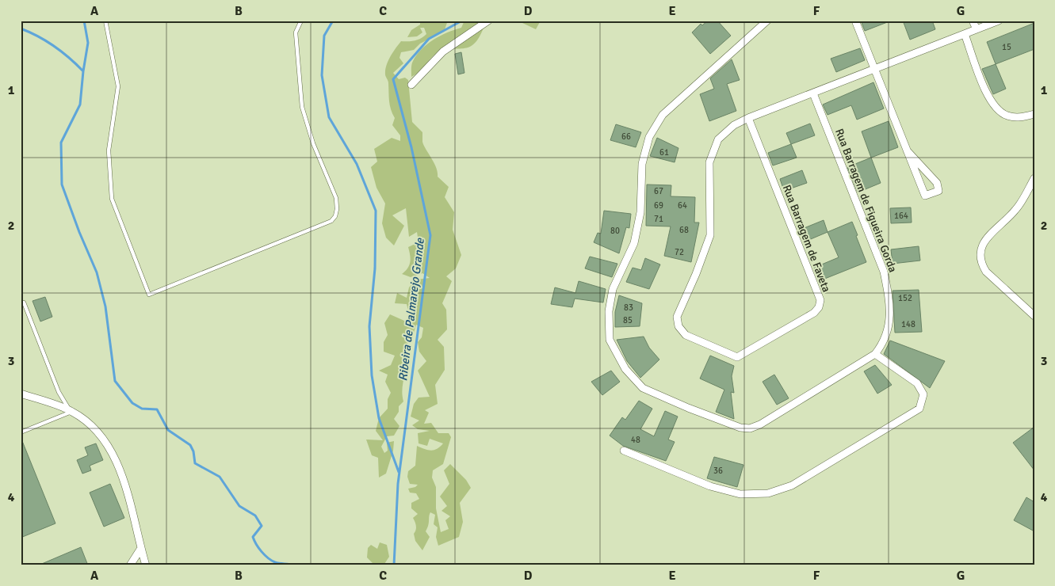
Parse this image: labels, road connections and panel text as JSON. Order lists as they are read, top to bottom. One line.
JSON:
{"streets":{"street":["Rua Barragem de Figueira Gorda","Rua Barragem de Faveta"]},"crossings":[["Rua Barragem de Figueira Gorda","Rua Barragem de Faveta"]],"water":["Ribeira de Palmarejo Grande"],"house_numbers":["15","66","61","67","69","64","164","71","68","80","72","152","83","85","148","48","36"],"grid":{"columns":["A","B","C","D","E","F","G"],"rows":["1","2","3","4"]}}
